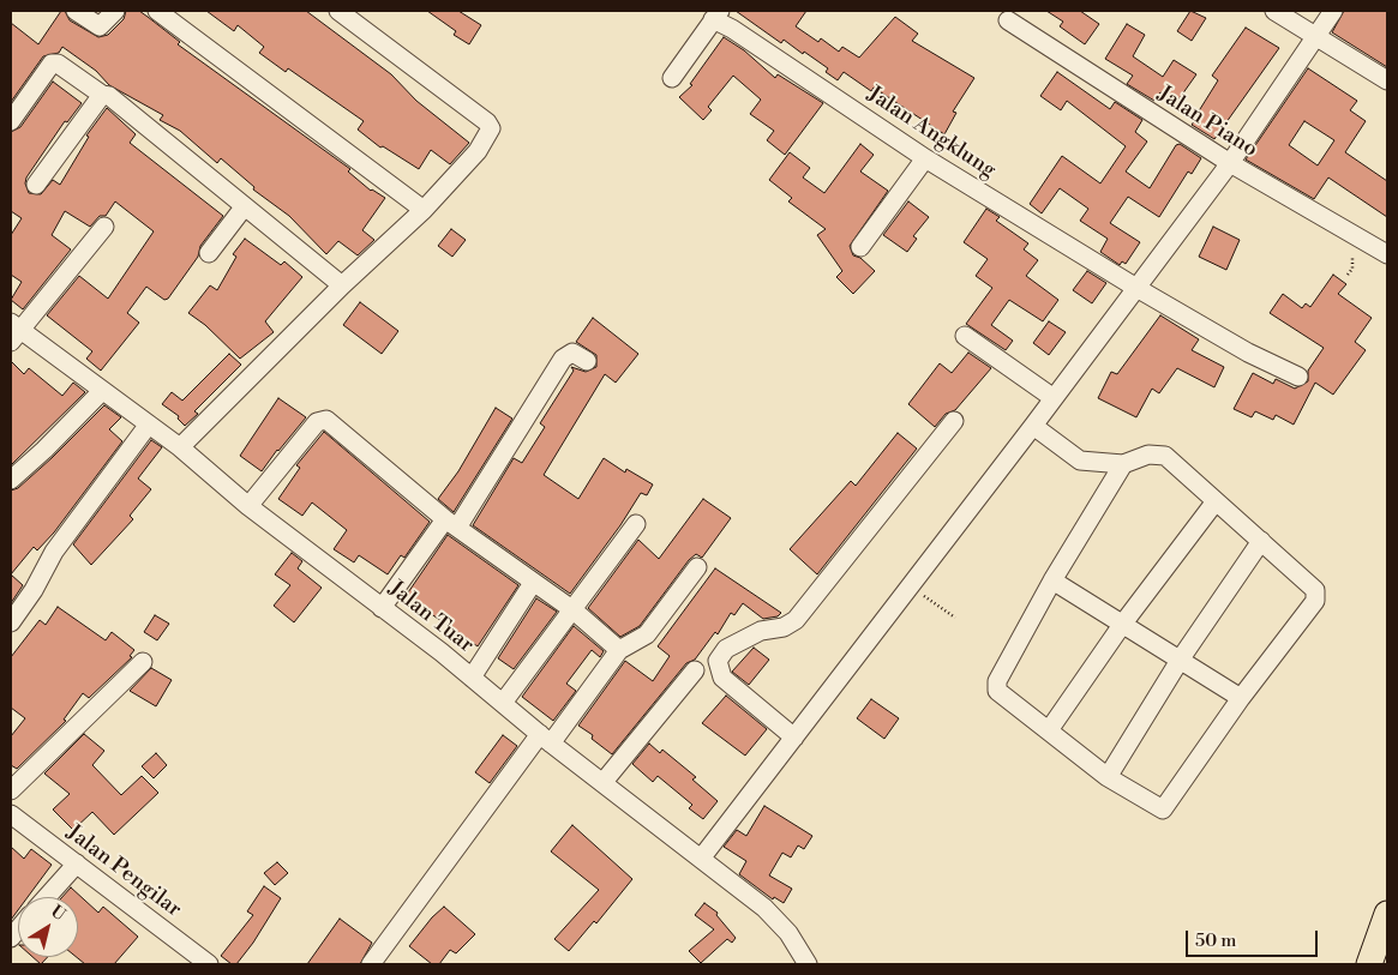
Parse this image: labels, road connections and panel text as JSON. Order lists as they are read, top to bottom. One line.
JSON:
{"streets":{"street":["Jalan Piano","Jalan Angklung","Jalan Tuar","Jalan Pengilar"]},"scale_bar":"50 m","north":"top right"}
